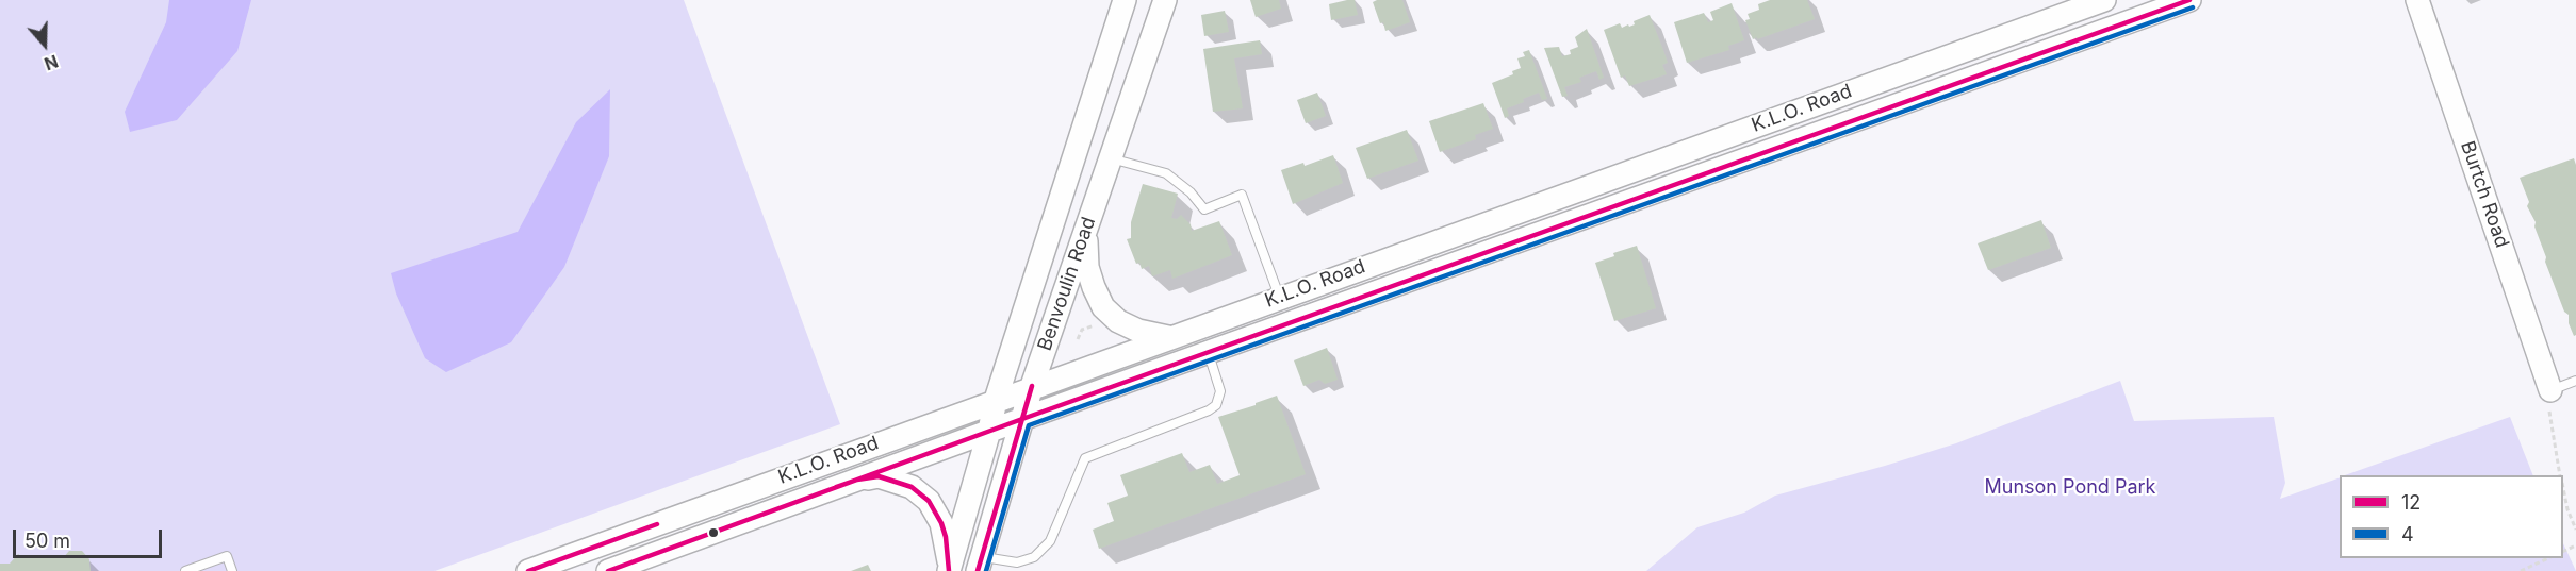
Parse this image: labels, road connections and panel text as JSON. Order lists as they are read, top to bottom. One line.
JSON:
{"streets":{"main road":["K.L.O. Road","Burtch Road","Benvoulin Road"]},"crossings":[["K.L.O. Road","Benvoulin Road"]],"parks":["Munson Pond Park"],"lines":["transit line 12","transit line 4"],"legend":["12","4"],"scale_bar":"50 m","north":"bottom"}
